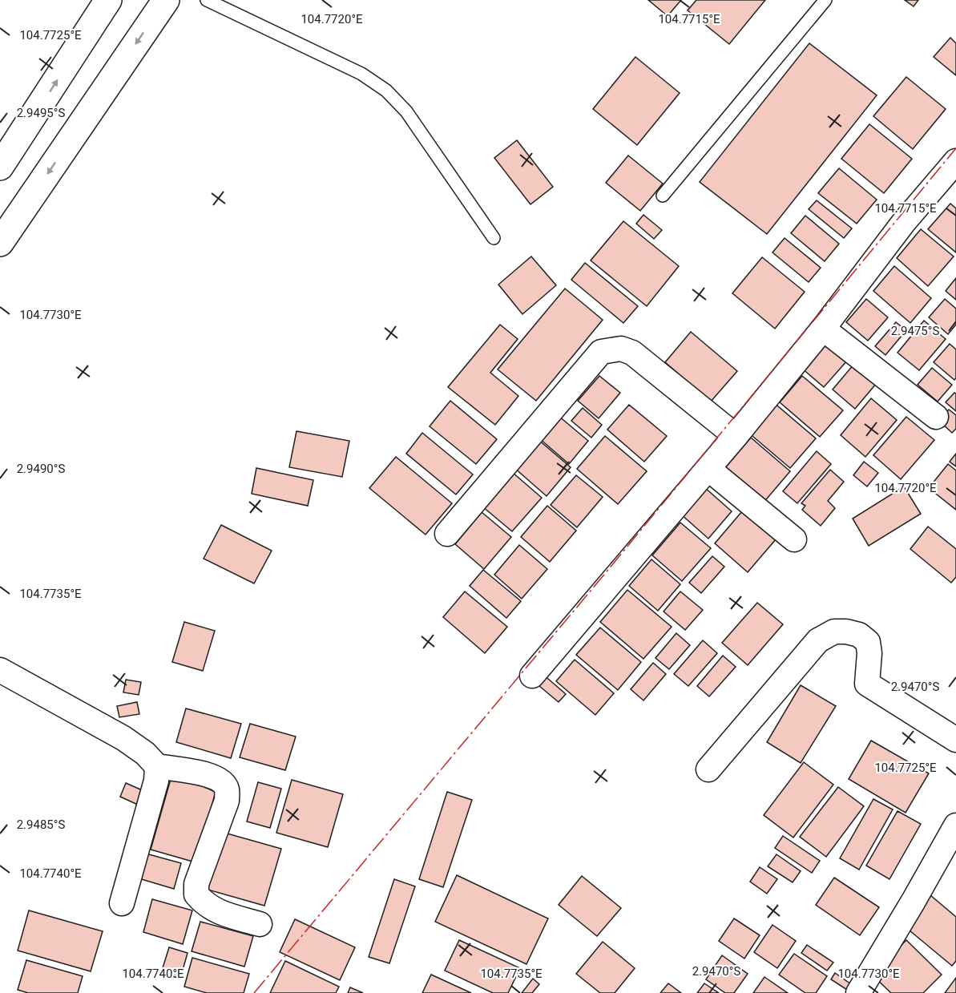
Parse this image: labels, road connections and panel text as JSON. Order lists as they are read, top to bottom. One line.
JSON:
{"coordinates":["104.7720°E","104.7715°E","104.7725°E","2.9495°S","104.7730°E","2.9475°S","2.9490°S","104.7735°E","2.9470°S","2.9485°S","104.7740°E"]}
